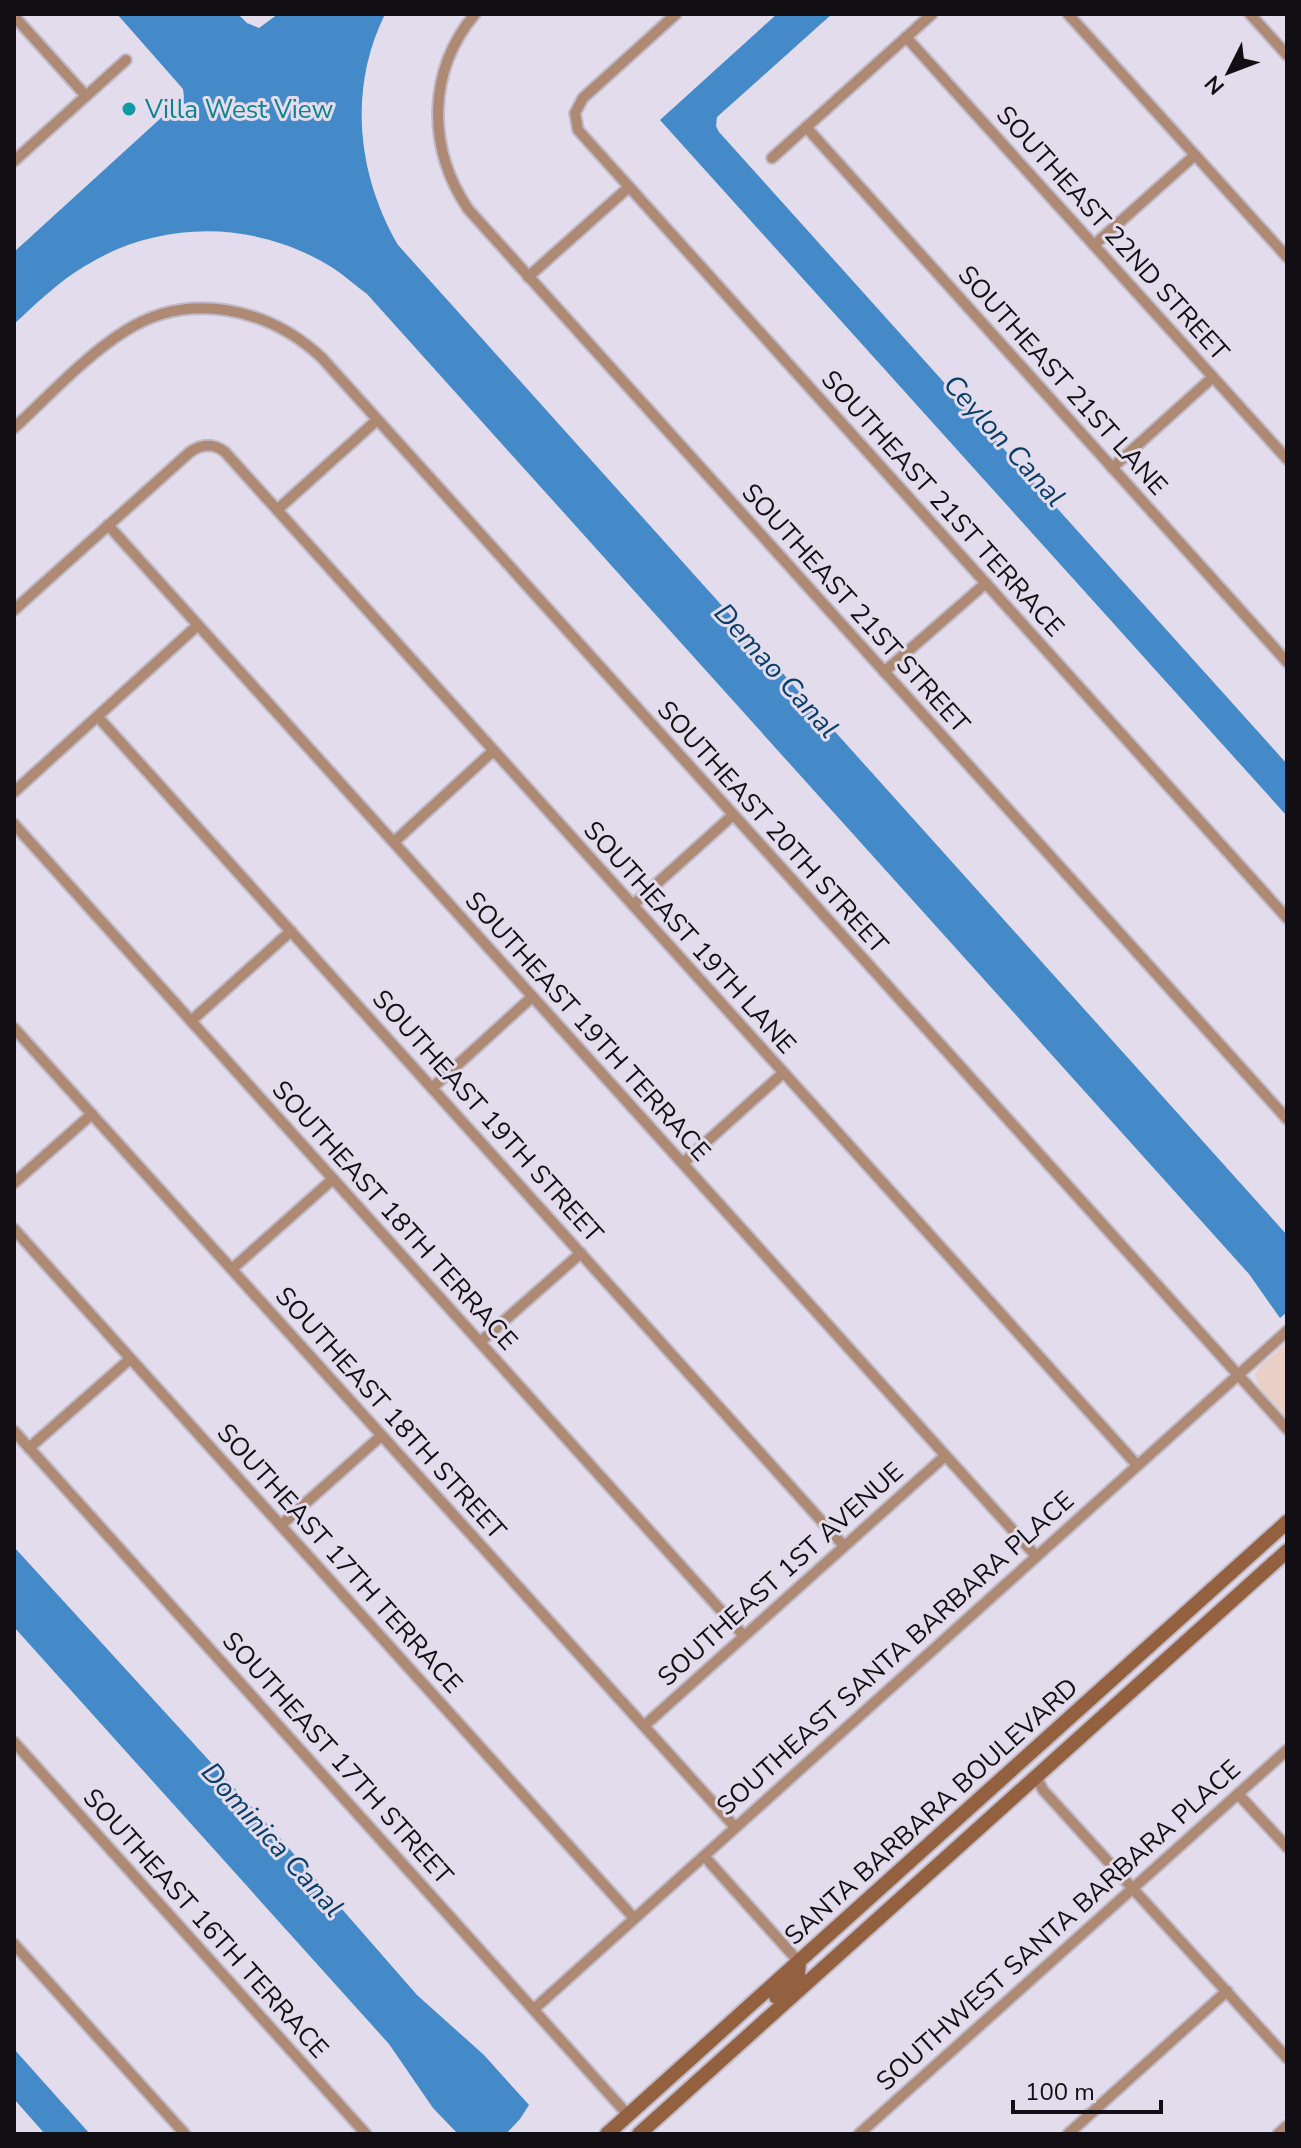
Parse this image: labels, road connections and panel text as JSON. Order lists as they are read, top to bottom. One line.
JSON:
{"streets":{"main road":["SANTA BARBARA BOULEVARD"],"street":["SOUTHEAST 22ND STREET","SOUTHEAST 21ST LANE","SOUTHEAST 21ST TERRACE","SOUTHEAST 21ST STREET","SOUTHEAST 20TH STREET","SOUTHEAST 19TH LANE","SOUTHEAST 19TH TERRACE","SOUTHEAST 19TH STREET","SOUTHEAST 18TH TERRACE","SOUTHEAST 18TH STREET","SOUTHEAST 17TH TERRACE","SOUTHEAST 1ST AVENUE","SOUTHEAST SANTA BARBARA PLACE","SOUTHEAST 17TH STREET","SOUTHEAST 16TH TERRACE","SOUTHWEST SANTA BARBARA PLACE"]},"crossings":[["SOUTHEAST 20TH STREET","SOUTHEAST SANTA BARBARA PLACE"],["SOUTHEAST 19TH LANE","SOUTHEAST 19TH TERRACE"],["SOUTHEAST 19TH LANE","SOUTHEAST SANTA BARBARA PLACE"],["SOUTHEAST 19TH TERRACE","SOUTHEAST 1ST AVENUE"],["SOUTHEAST 19TH TERRACE","SOUTHEAST SANTA BARBARA PLACE"],["SOUTHEAST 19TH STREET","SOUTHEAST 1ST AVENUE"],["SOUTHEAST 18TH TERRACE","SOUTHEAST 1ST AVENUE"],["SOUTHEAST 18TH STREET","SOUTHEAST 1ST AVENUE"],["SOUTHEAST 18TH STREET","SOUTHEAST SANTA BARBARA PLACE"],["SOUTHEAST 17TH TERRACE","SOUTHEAST SANTA BARBARA PLACE"],["SOUTHEAST SANTA BARBARA PLACE","SOUTHEAST 17TH STREET"],["SOUTHEAST 17TH STREET","SANTA BARBARA BOULEVARD"]],"water":["Ceylon Canal","Demao Canal","Dominica Canal"],"places":["Villa West View"],"scale_bar":"100 m","north":"bottom left"}
